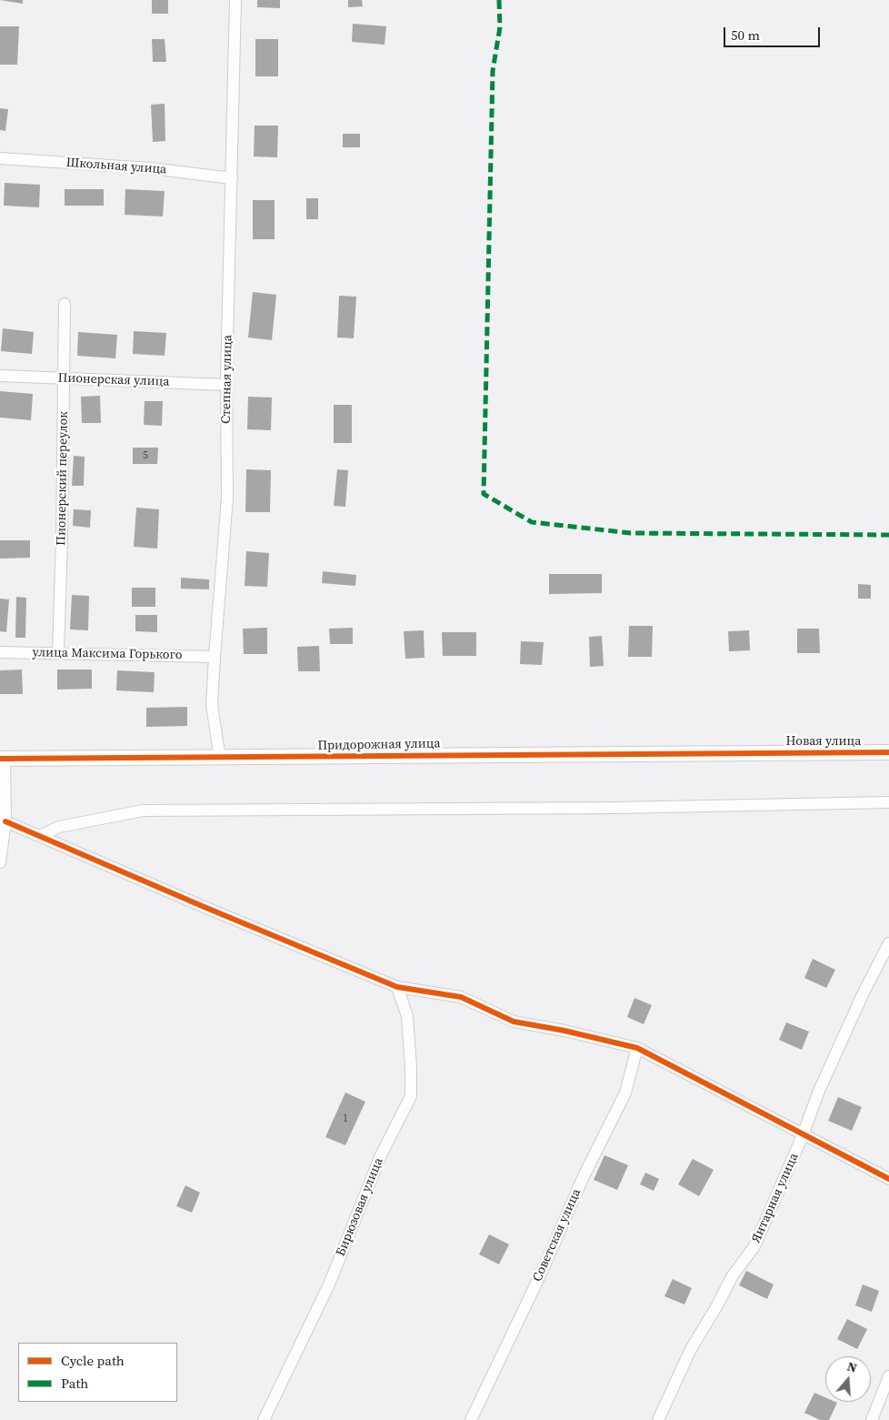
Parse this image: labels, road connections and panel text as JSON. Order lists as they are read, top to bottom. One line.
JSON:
{"streets":{"street":["Школьная улица","Степная улица","Пионерская улица","Пионерский переулок","улица Максима Горького","Новая улица","Придорожная улица","Янтарная улица","Бирюзовая улица","Советская улица"]},"crossings":[["Школьная улица","Степная улица"],["Степная улица","Пионерская улица"],["Степная улица","улица Максима Горького"],["Степная улица","Придорожная улица"],["Пионерская улица","Пионерский переулок"],["Пионерский переулок","улица Максима Горького"],["Новая улица","Придорожная улица"]],"house_numbers":["5","1"],"legend":["Cycle path","Path"],"scale_bar":"50 m","north":"top"}
